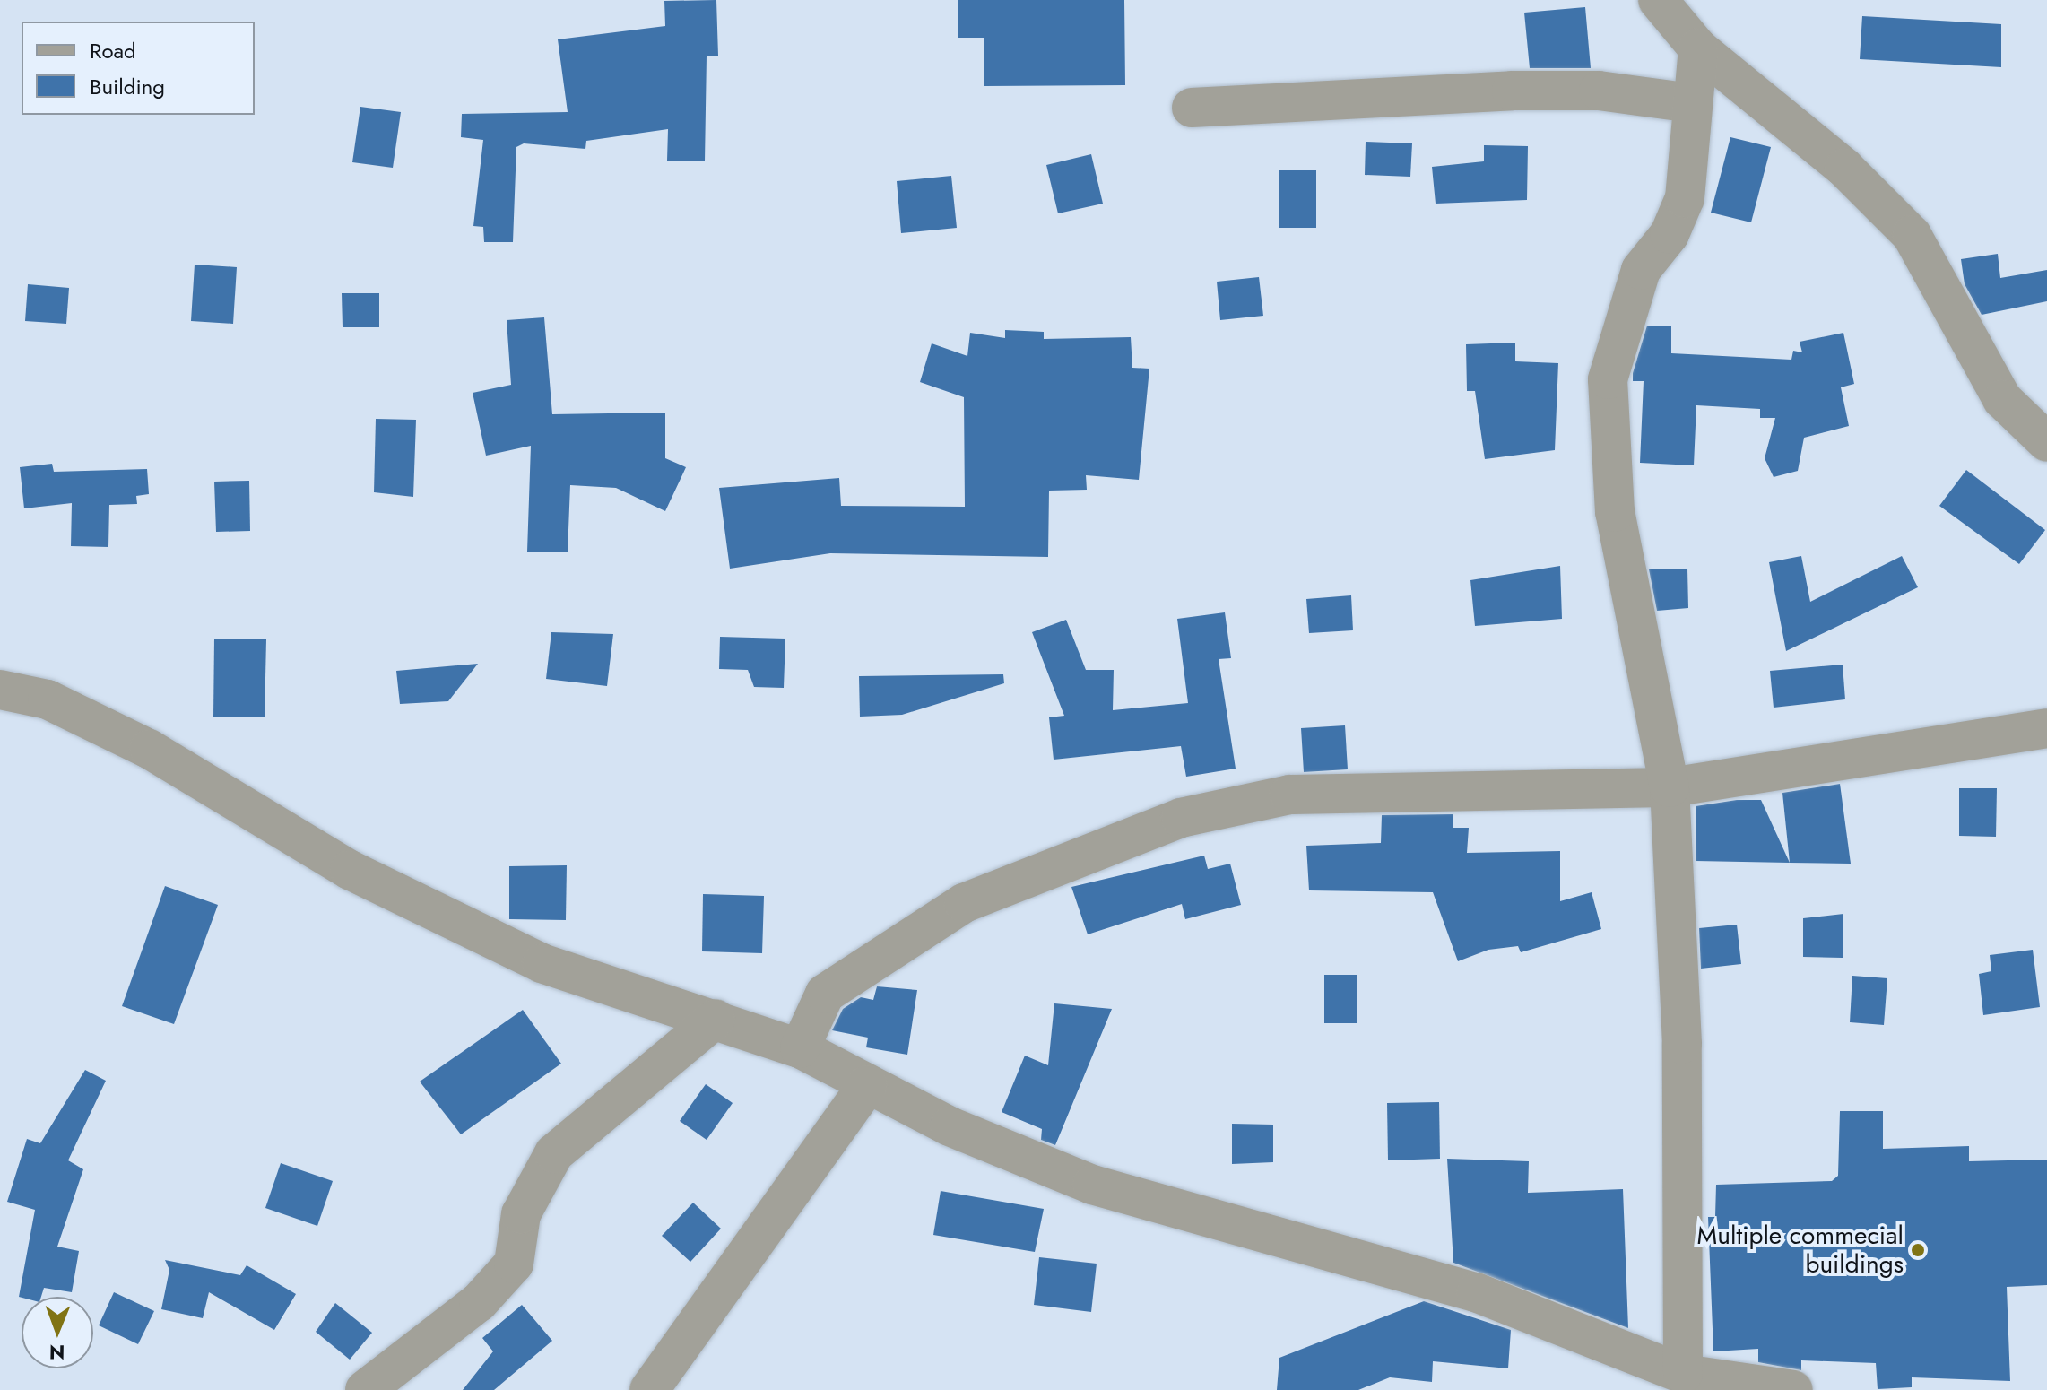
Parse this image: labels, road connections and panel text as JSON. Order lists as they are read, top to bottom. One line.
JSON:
{"places":["Multiple commecial buildings"],"legend":["Road","Building"],"north":"bottom"}
